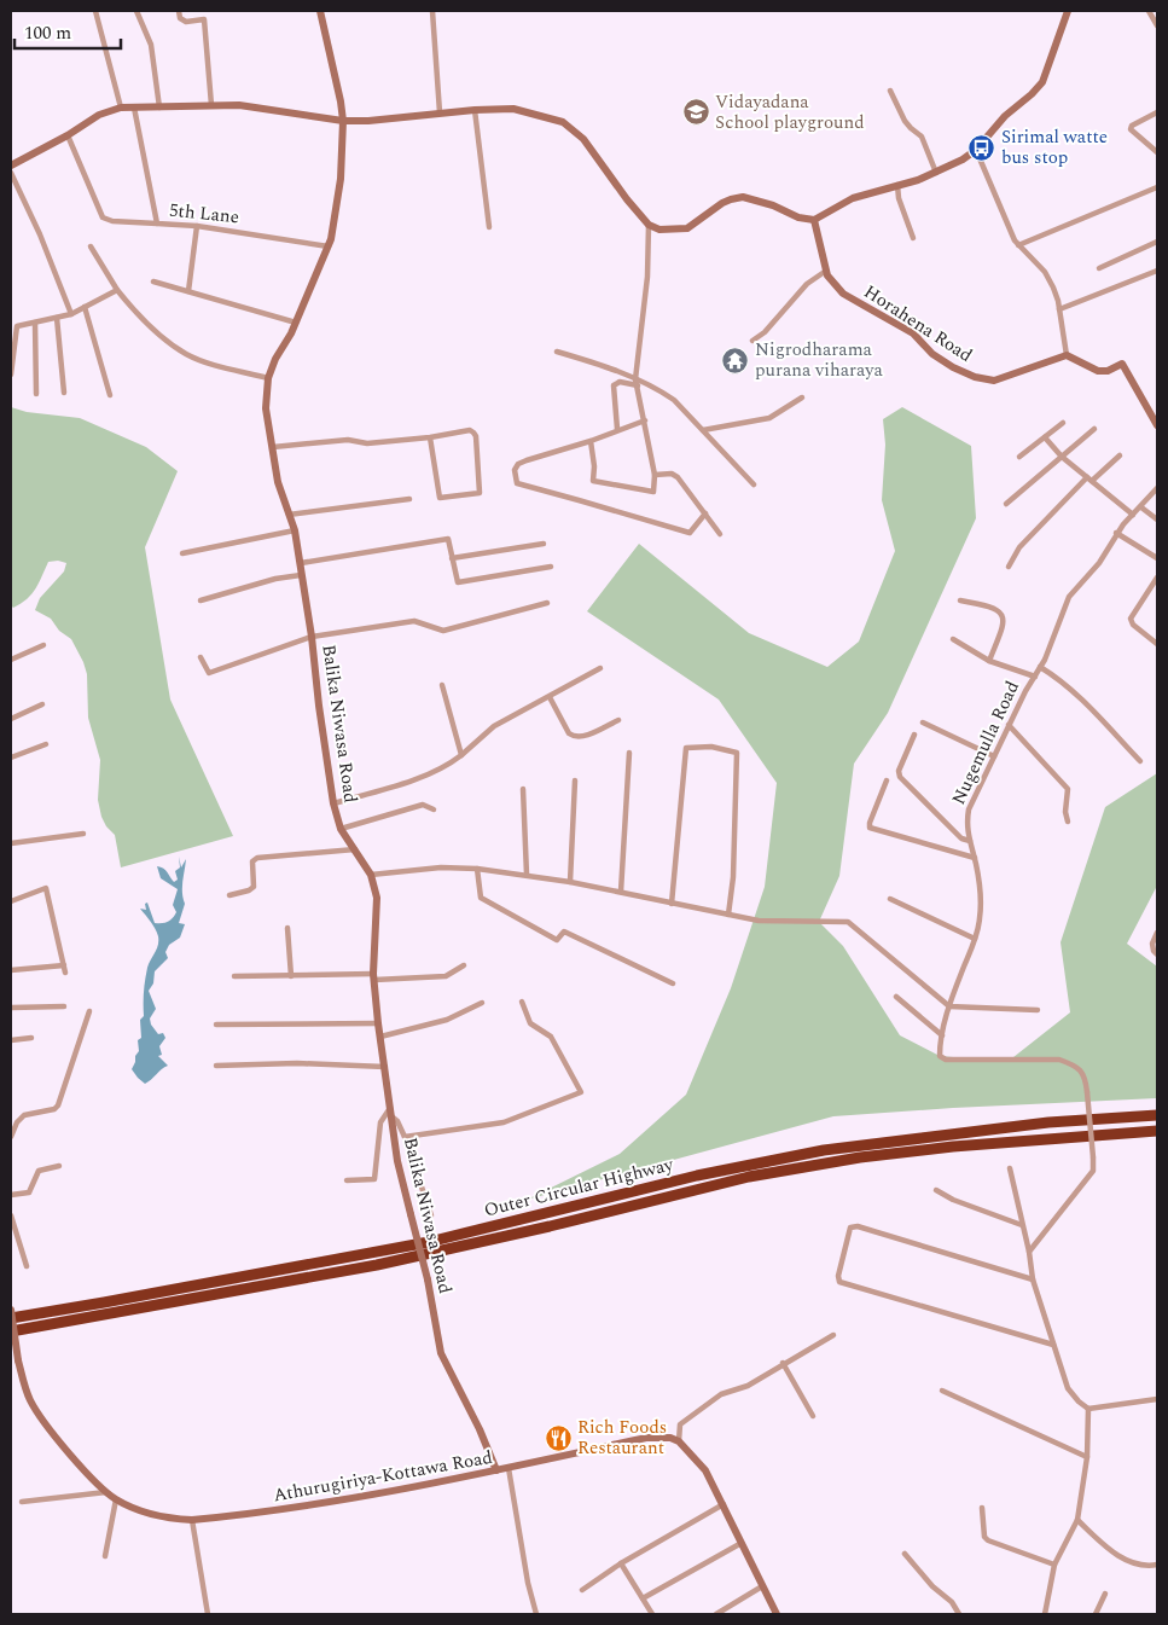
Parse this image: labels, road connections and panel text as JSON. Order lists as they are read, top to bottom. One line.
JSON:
{"streets":{"highway":["Outer Circular Highway"],"main road":["Horahena Road","Balika Niwasa Road","Athurugiriya-Kottawa Road"],"street":["5th Lane","Nugemulla Road"]},"crossings":[["5th Lane","Balika Niwasa Road"],["Balika Niwasa Road","Athurugiriya-Kottawa Road"]],"places":{"school or university":["Vidayadana School playground"],"bus stop":["Sirimal watte bus stop"],"temple":["Nigrodharama purana viharaya"],"restaurant":["Rich Foods Restaurant"]},"scale_bar":"100 m"}
